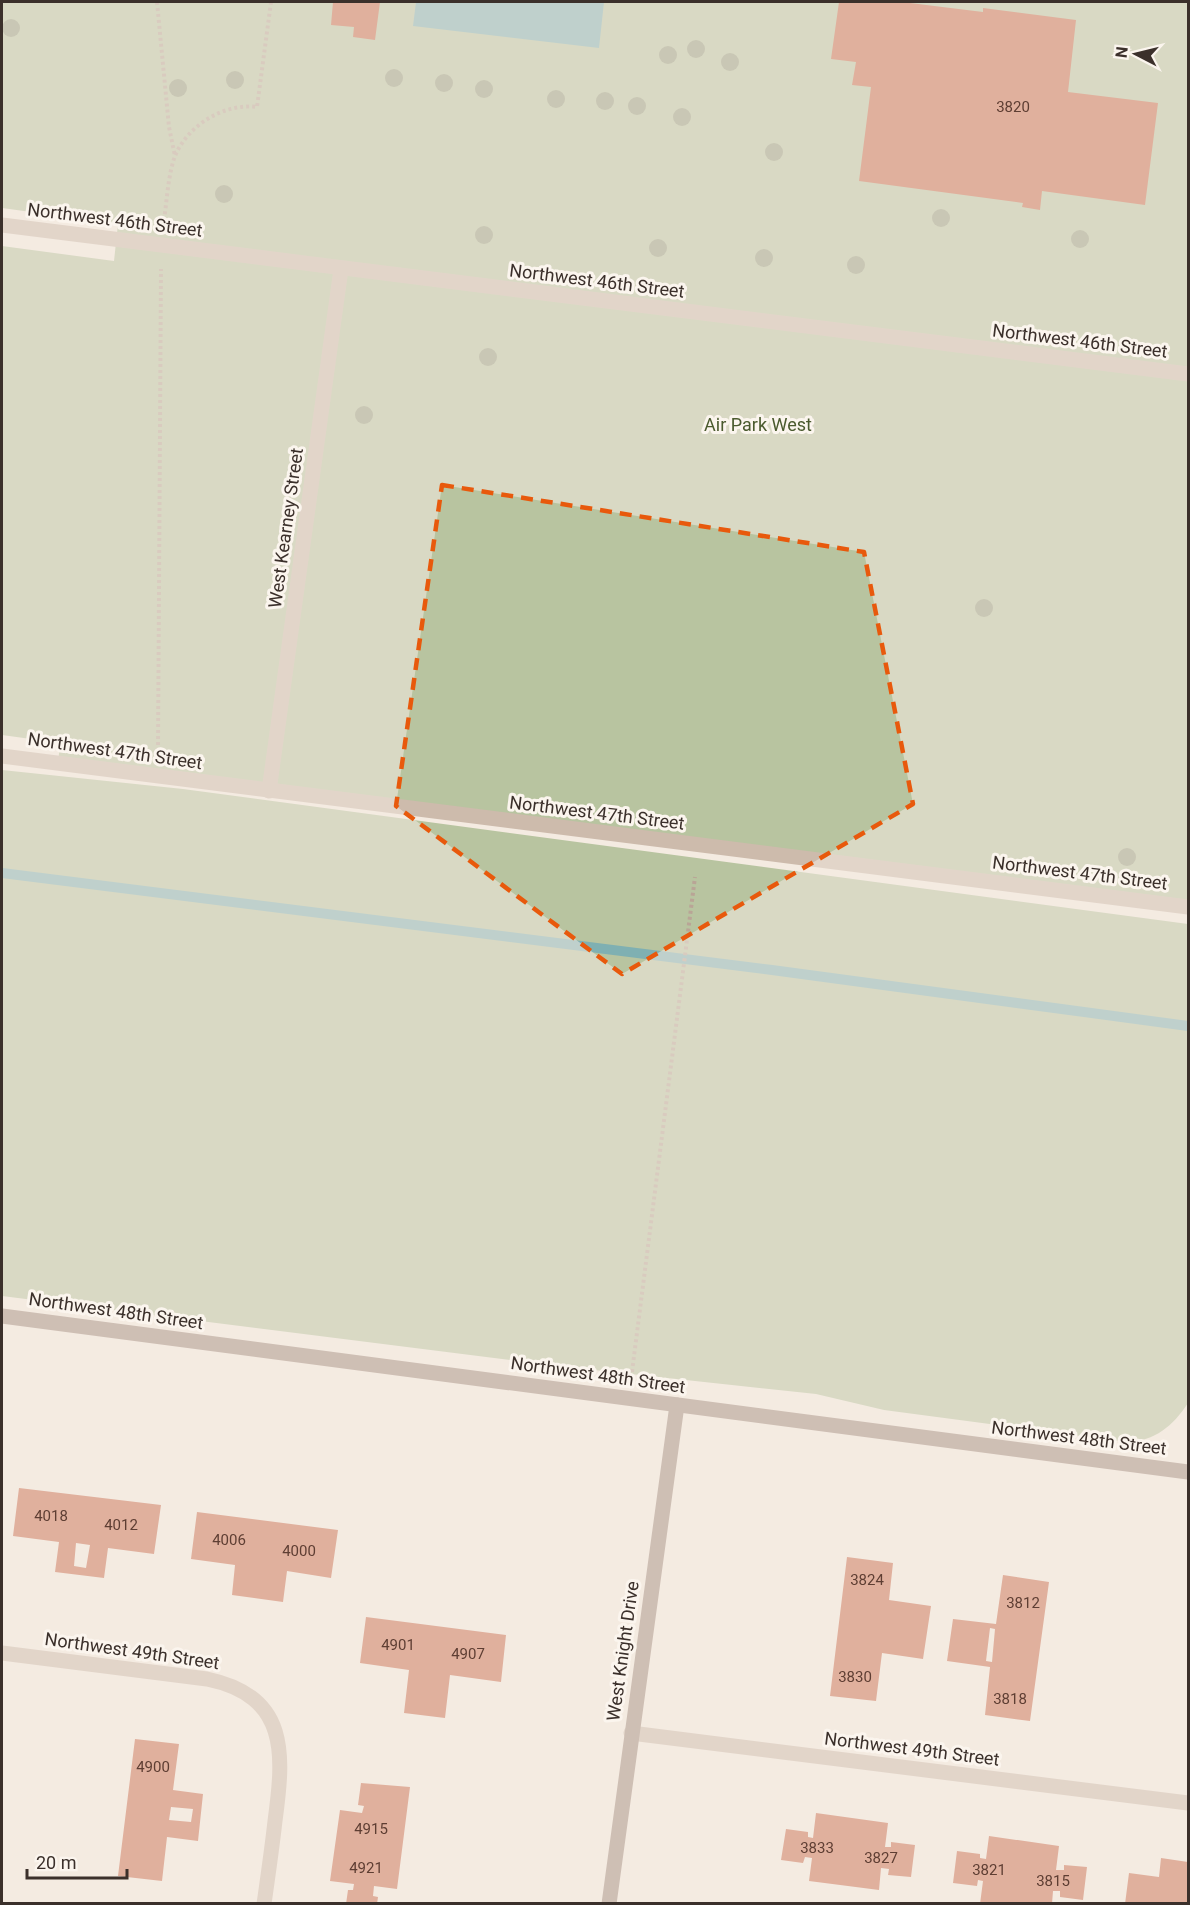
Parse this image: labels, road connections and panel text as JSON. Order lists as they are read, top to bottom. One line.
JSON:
{"streets":{"main road":["Northwest 48th Street","West Knight Drive"],"street":["Northwest 46th Street","West Kearney Street","Northwest 47th Street","Northwest 49th Street"]},"crossings":[["Northwest 46th Street","West Kearney Street"],["West Kearney Street","Northwest 47th Street"],["Northwest 48th Street","West Knight Drive"],["Northwest 49th Street","West Knight Drive"]],"parks":["Air Park West"],"house_numbers":["3820","4018","4012","4006","4000","3824","3812","4901","4907","3830","3818","4900","4915","3833","3827","4921","3821","3815"],"scale_bar":"20 m","north":"left"}
